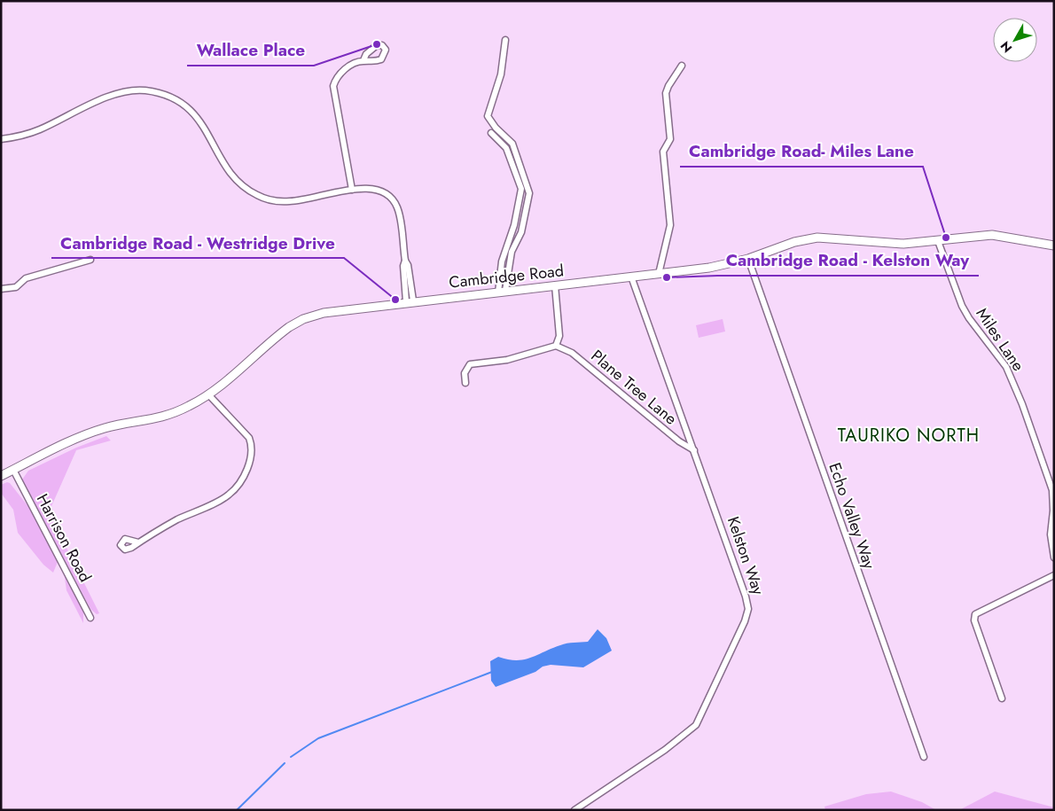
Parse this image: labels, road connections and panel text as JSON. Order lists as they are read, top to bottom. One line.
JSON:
{"streets":{"main road":["Cambridge Road"],"street":["Miles Lane","Plane Tree Lane","Echo Valley Way","Harrison Road","Kelston Way"]},"crossings":[["Cambridge Road","Miles Lane"],["Cambridge Road","Echo Valley Way"],["Cambridge Road","Harrison Road"],["Cambridge Road","Kelston Way"],["Plane Tree Lane","Kelston Way"]],"districts":["TAURIKO NORTH"],"places":["Wallace Place","Cambridge Road- Miles Lane","Cambridge Road - Kelston Way","Cambridge Road - Westridge Drive"],"north":"bottom left"}
